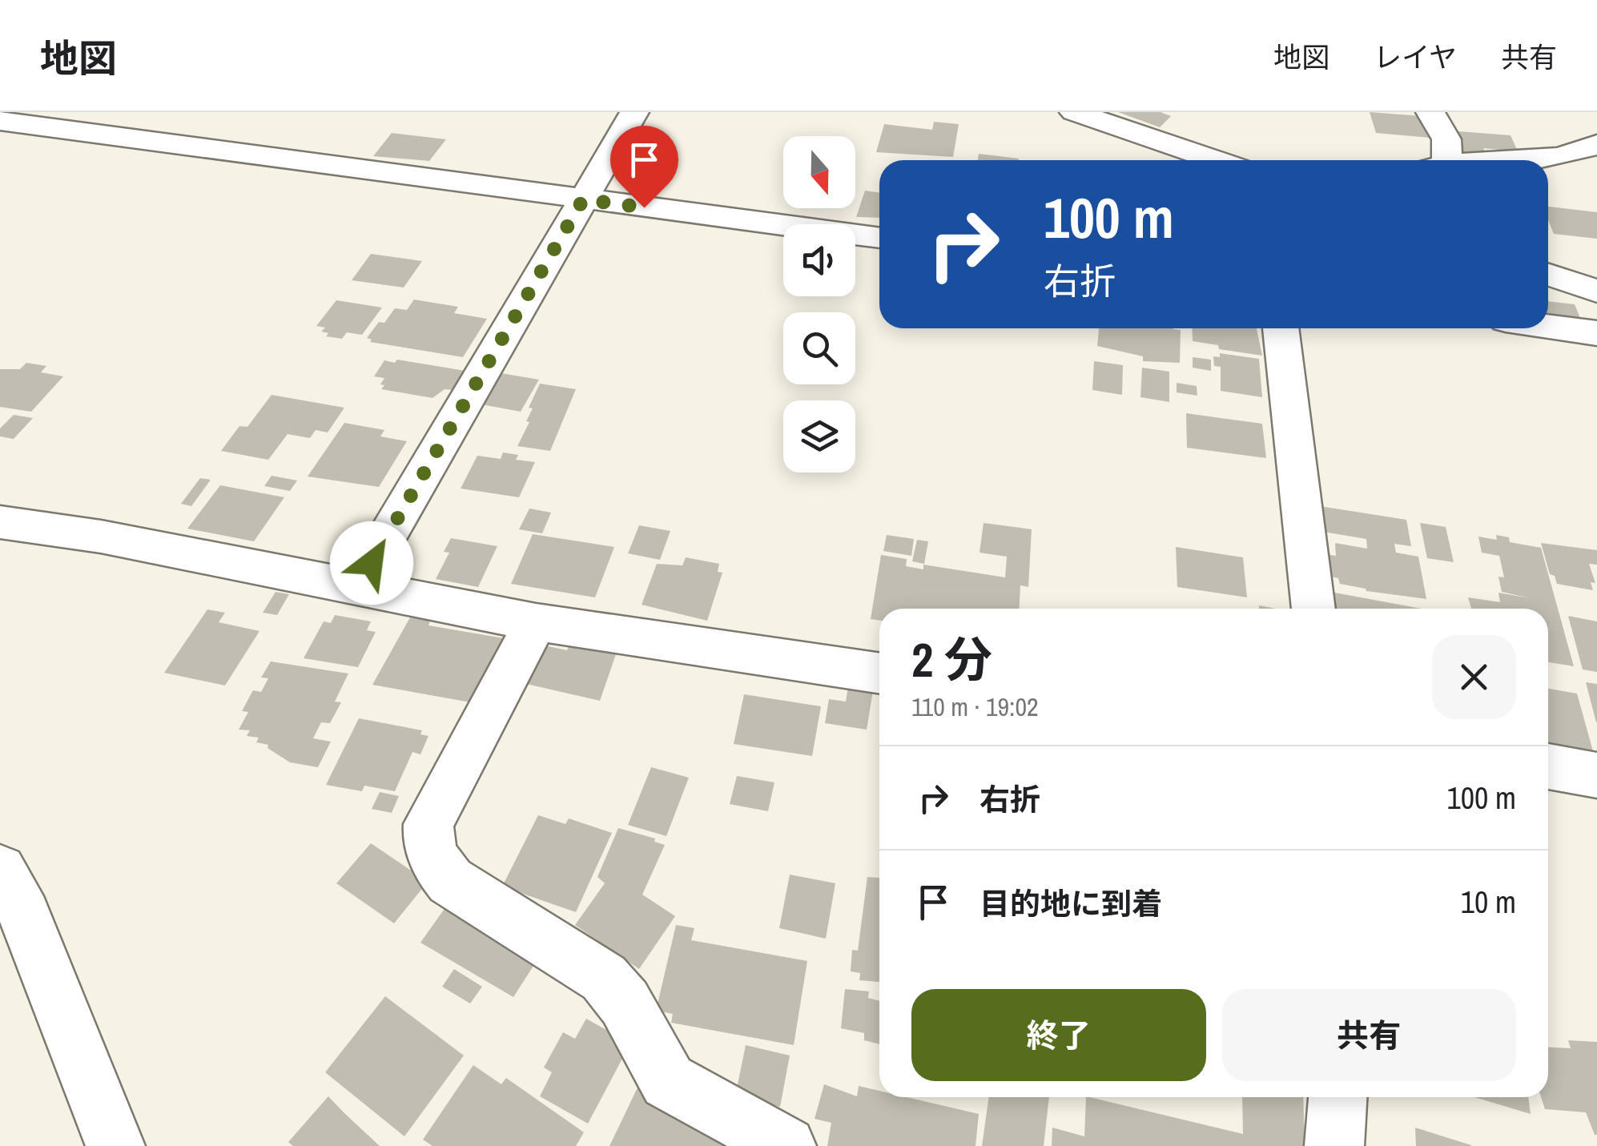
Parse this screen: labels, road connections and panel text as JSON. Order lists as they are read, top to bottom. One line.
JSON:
{"north":"bottom","page":{"header":"地図","nav":["地図","レイヤ","共有"],"turn":["100 m","右折"],"heading":["2 分","110 m · 19:02"],"list":[{"name":"右折","value":"100 m"},{"name":"目的地に到着","value":"10 m"}],"buttons":["終了","共有"]}}
